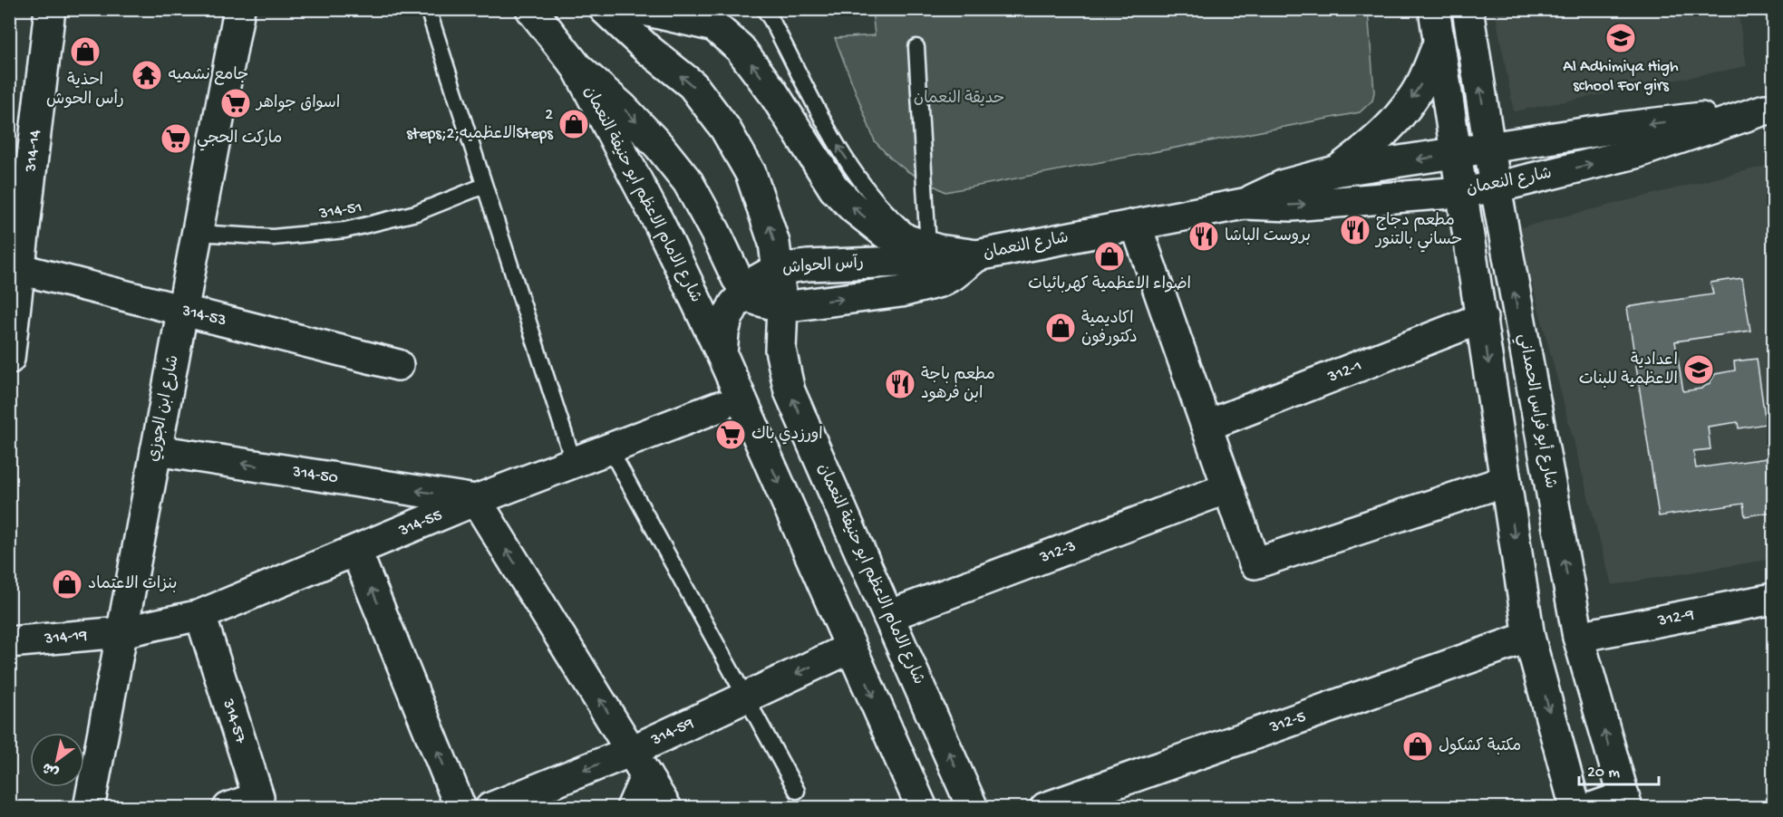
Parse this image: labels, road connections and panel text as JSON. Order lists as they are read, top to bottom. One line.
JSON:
{"streets":{"street":["314-14","شارع النعمان","شارع الامام الاعظم ابو حنيفة النعمان","رآس الحواش","314-53","312-1","شارع ابن الجوزي","شارع أبو فراس الحمداني","314-50","314-55","312-3","312-9","314-19","314-57","312-5","314-59"],"lane":["314-51"]},"crossings":[["314-14","314-53"],["شارع النعمان","شارع الامام الاعظم ابو حنيفة النعمان"],["شارع النعمان","رآس الحواش"],["شارع النعمان","شارع أبو فراس الحمداني"],["شارع الامام الاعظم ابو حنيفة النعمان","رآس الحواش"],["شارع الامام الاعظم ابو حنيفة النعمان","312-3"],["شارع الامام الاعظم ابو حنيفة النعمان","314-59"],["314-51","شارع ابن الجوزي"],["314-53","شارع ابن الجوزي"],["شارع ابن الجوزي","314-50"],["شارع ابن الجوزي","314-55"],["شارع ابن الجوزي","314-19"],["شارع أبو فراس الحمداني","312-9"],["314-50","314-55"],["314-55","314-19"],["314-55","314-57"]],"one_way":["314-50","314-59"],"parks":["حديقة النعمان"],"places":{"school or university":["Al Adhimiya High school For girs","اعدادية الاعظمية للبنات"],"shop":["احذية رأس الحوش","2 steps;الاعظميه;2Steps","اضواء الاعظمية كهربائيات","اكاديمية دكتورفون","بنزات الاعتماد","مكتبة كشكول"],"temple":["جامع نشميه"],"supermarket":["اسواق جواهر","ماركت الحجي","اورزدي باك"],"restaurant":["مطعم دجاج حساني بالتنور","بروست الباشا","مطعم باجة ابن فرهود"]},"scale_bar":"20 m","north":"bottom left"}
